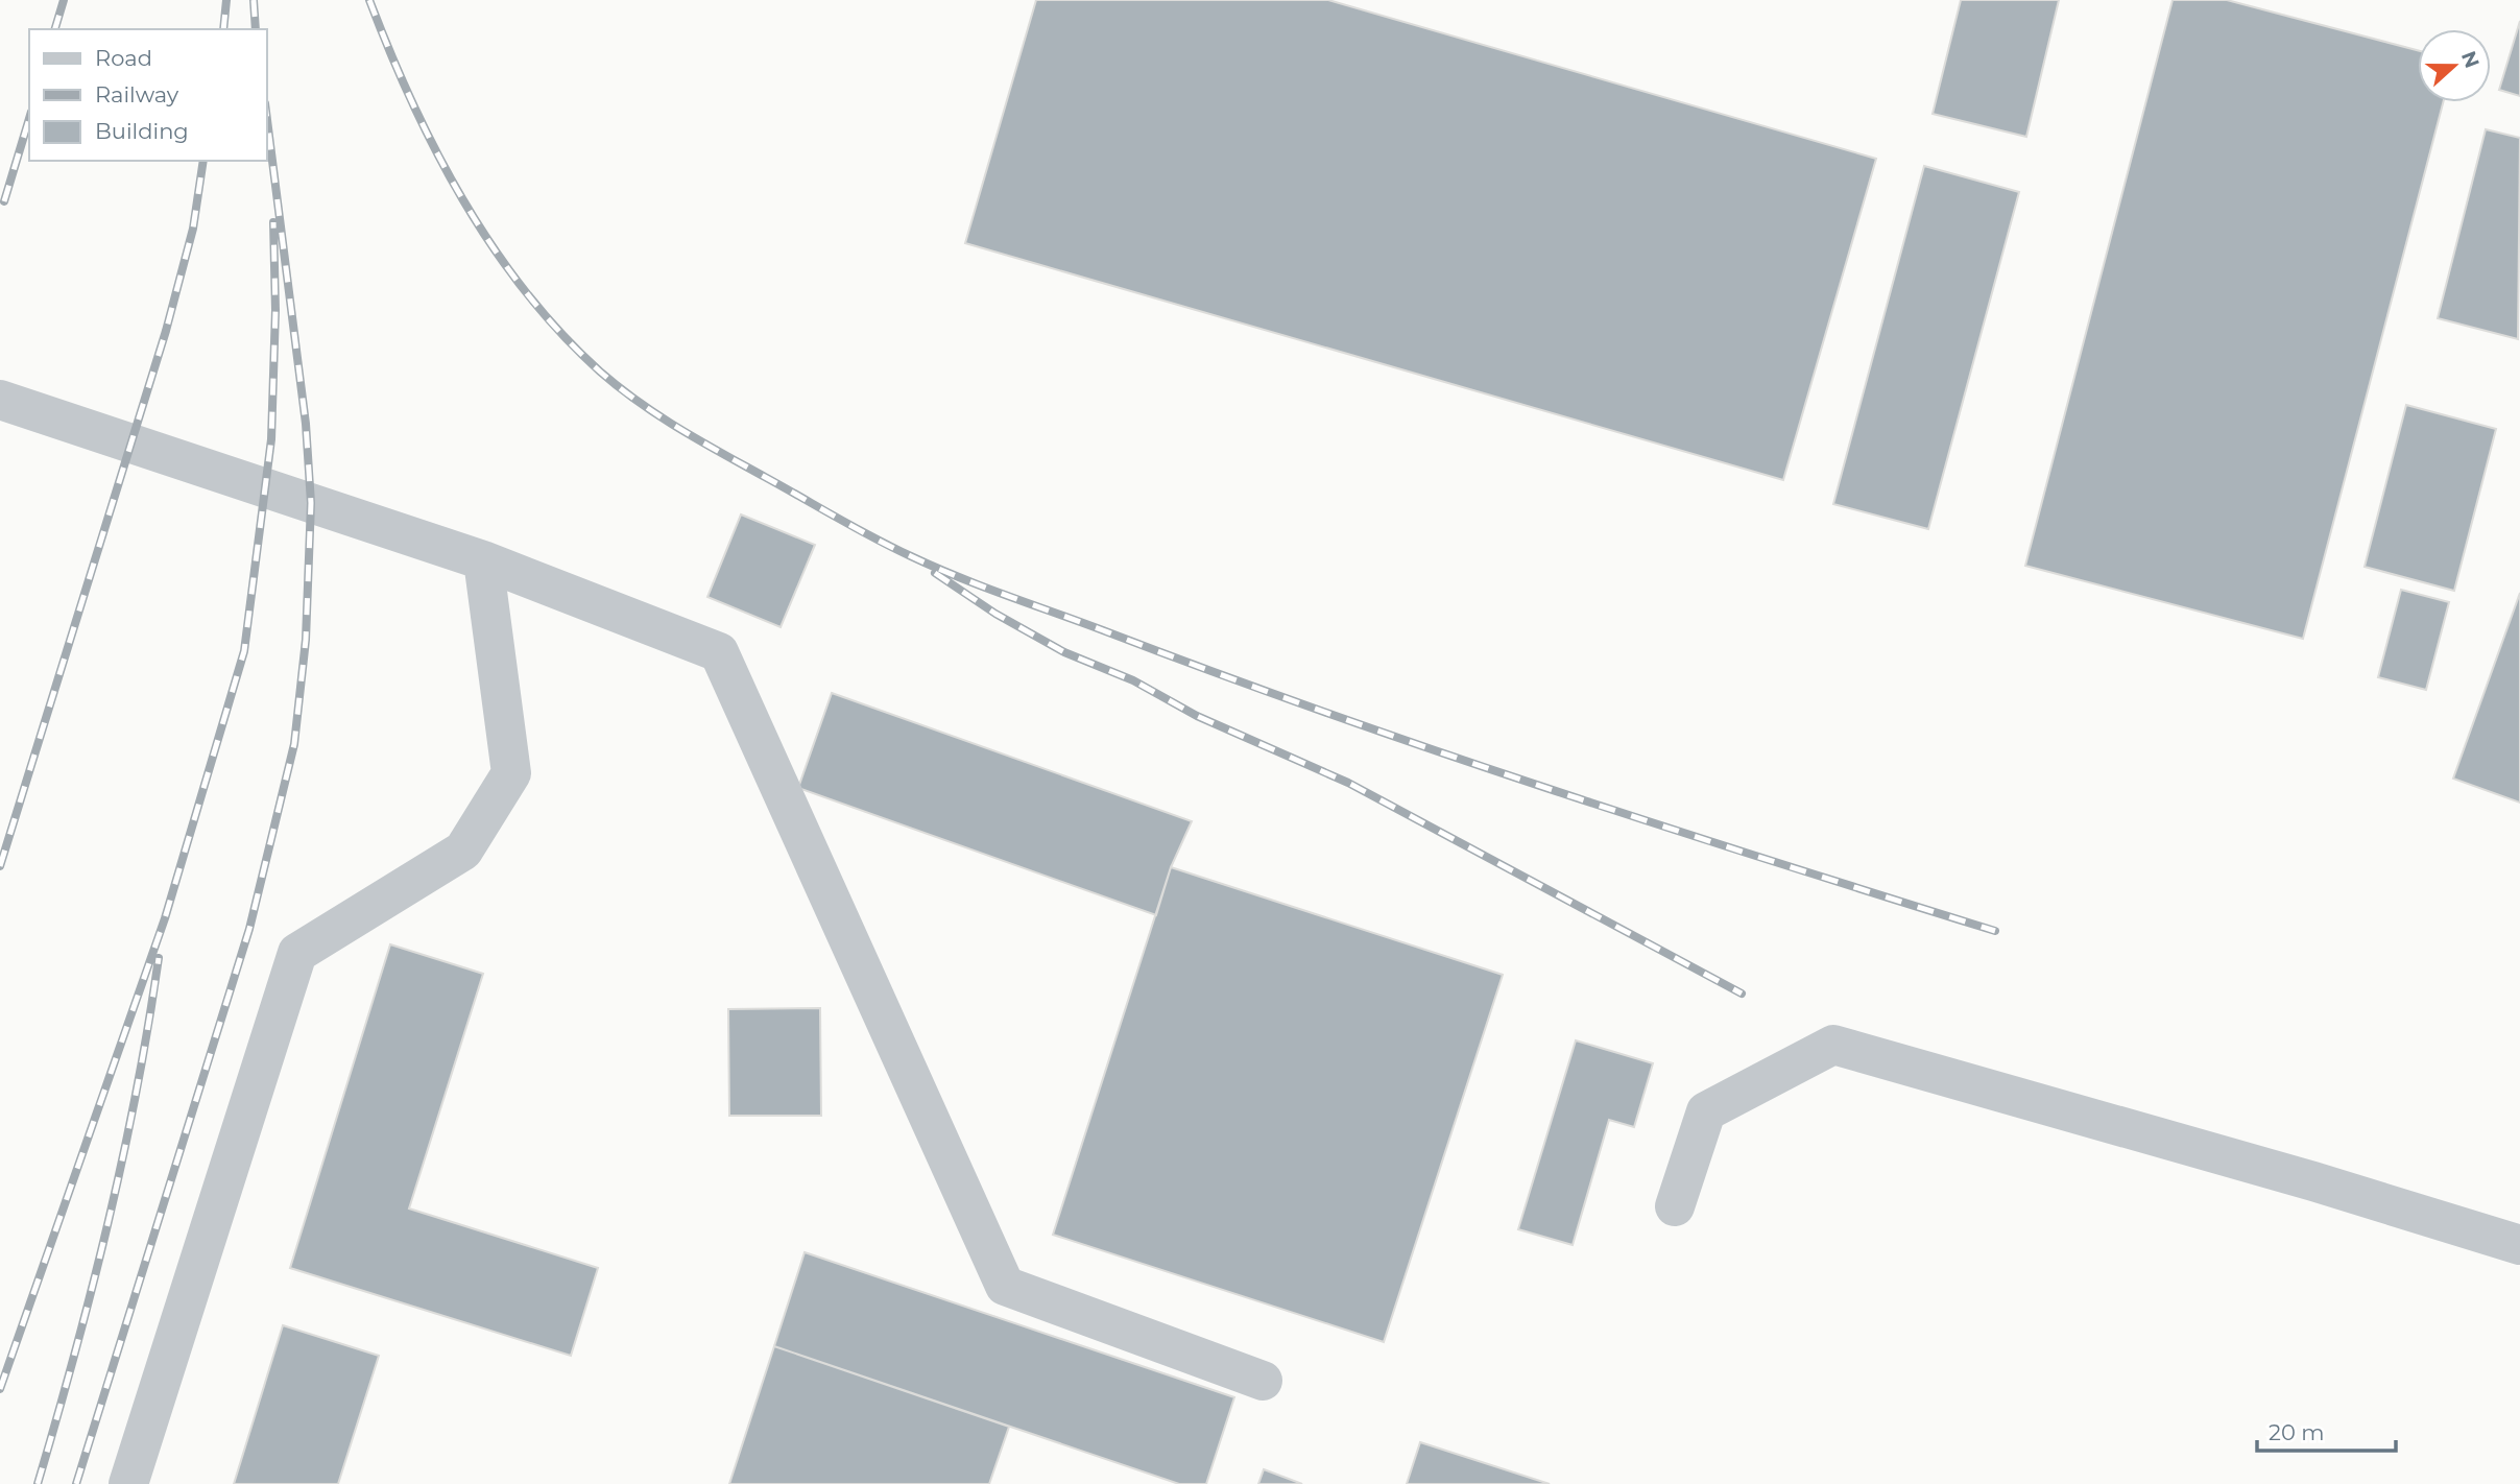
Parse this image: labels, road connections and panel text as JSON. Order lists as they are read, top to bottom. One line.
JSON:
{"legend":["Road","Railway","Building"],"scale_bar":"20 m","north":"right"}
